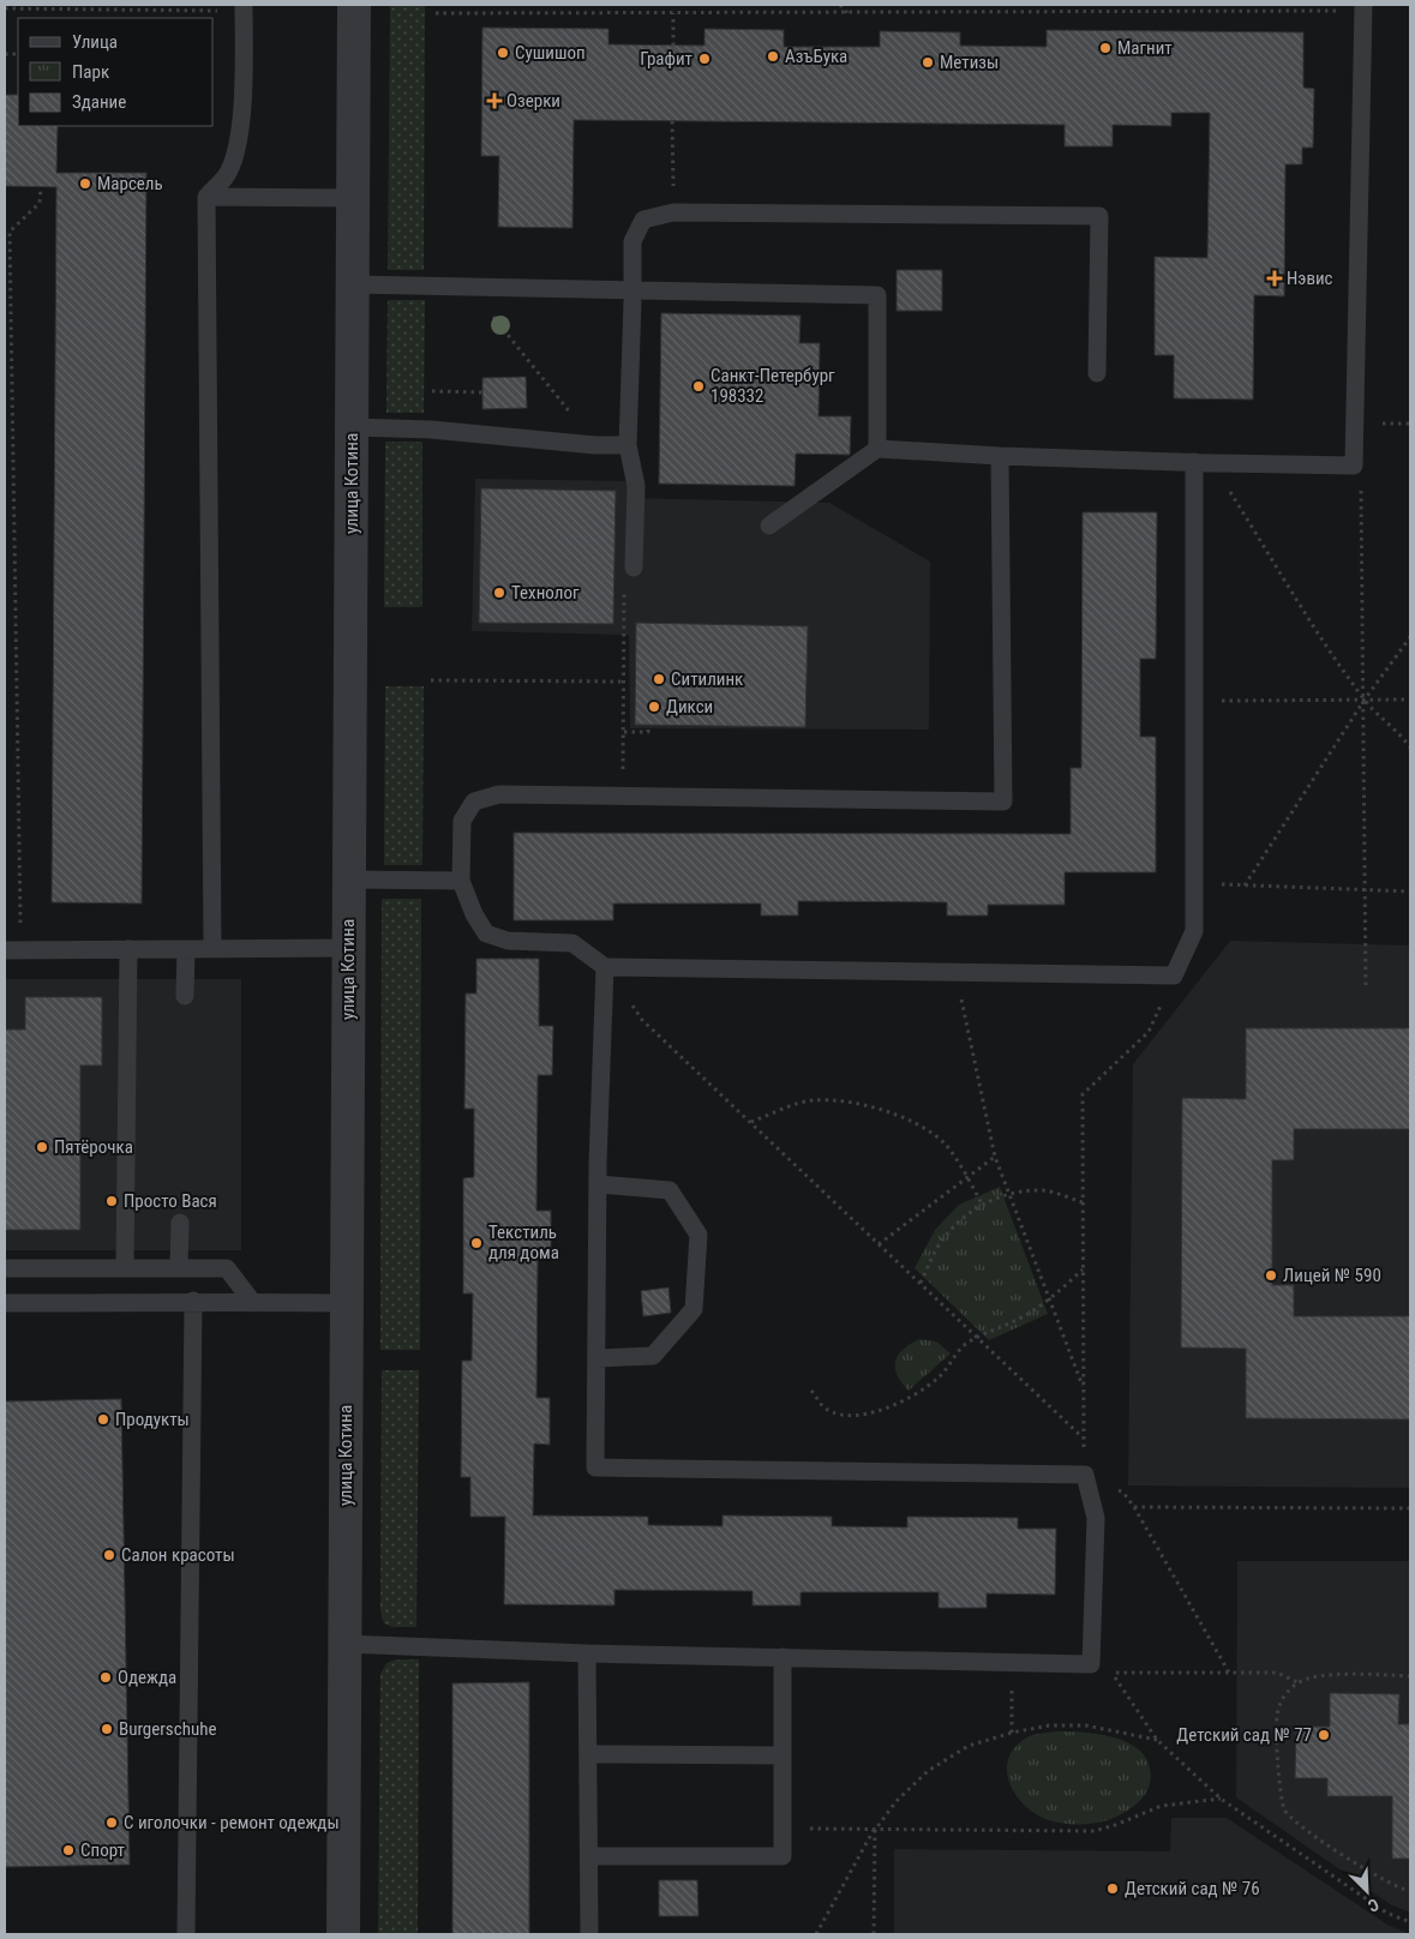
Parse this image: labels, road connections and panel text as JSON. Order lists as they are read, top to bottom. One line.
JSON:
{"streets":{"street":["улица Котина"]},"places":{"other":["Магнит","Сушишоп","АзъБука","Графит","Метизы","Марсель","Санкт-Петербург 198332","Технолог","Ситилинк","Дикси","Пятёрочка","Просто Вася","Текстиль для дома","Лицей № 590","Продукты","Салон красоты","Одежда","Burgerschuhe","Детский сад № 77","С иголочки - ремонт одежды","Спорт","Детский сад № 76"],"health":["Озерки","Нэвис"]},"legend":["Улица","Парк","Здание"],"north":"bottom right"}
